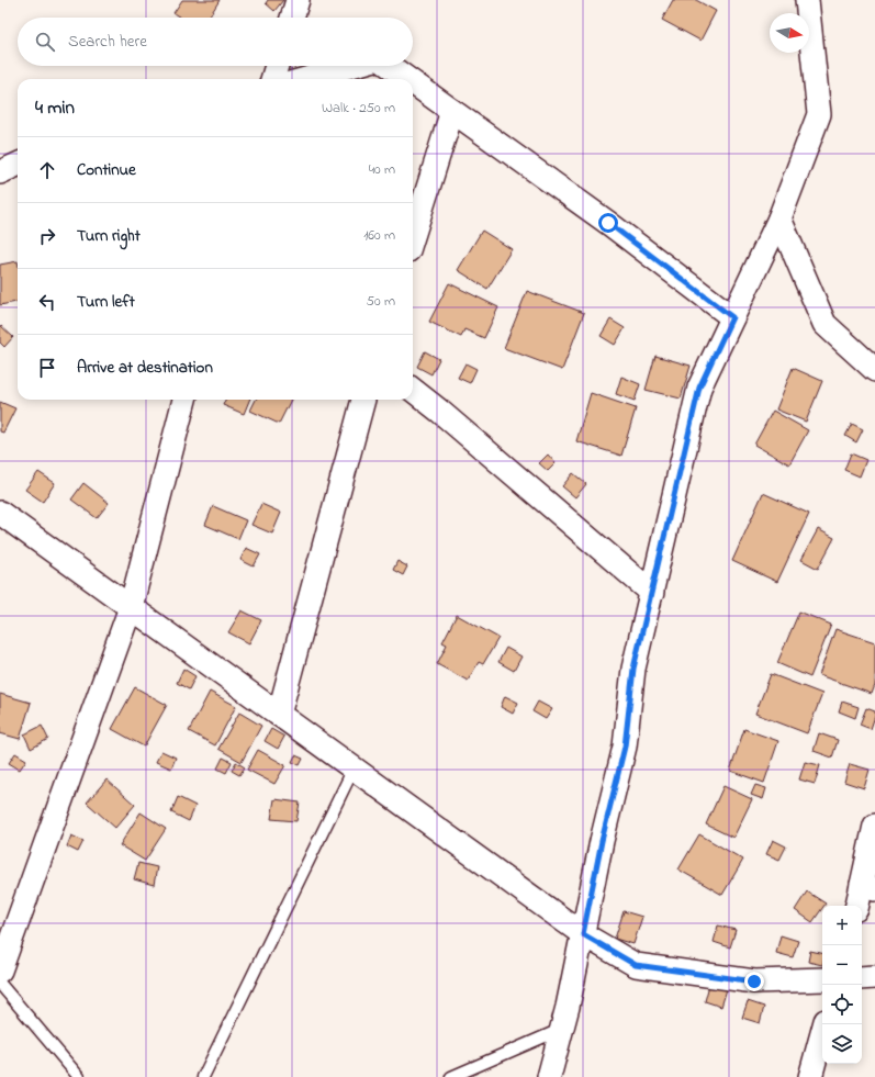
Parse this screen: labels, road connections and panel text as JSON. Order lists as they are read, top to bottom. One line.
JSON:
{"north":"right","page":{"search":"Search here","heading":["4 min","Walk · 250 m"],"list":[["Continue","40 m"],["Turn right","160 m"],["Turn left","50 m"],"Arrive at destination"],"map_buttons":["+","−"]}}
